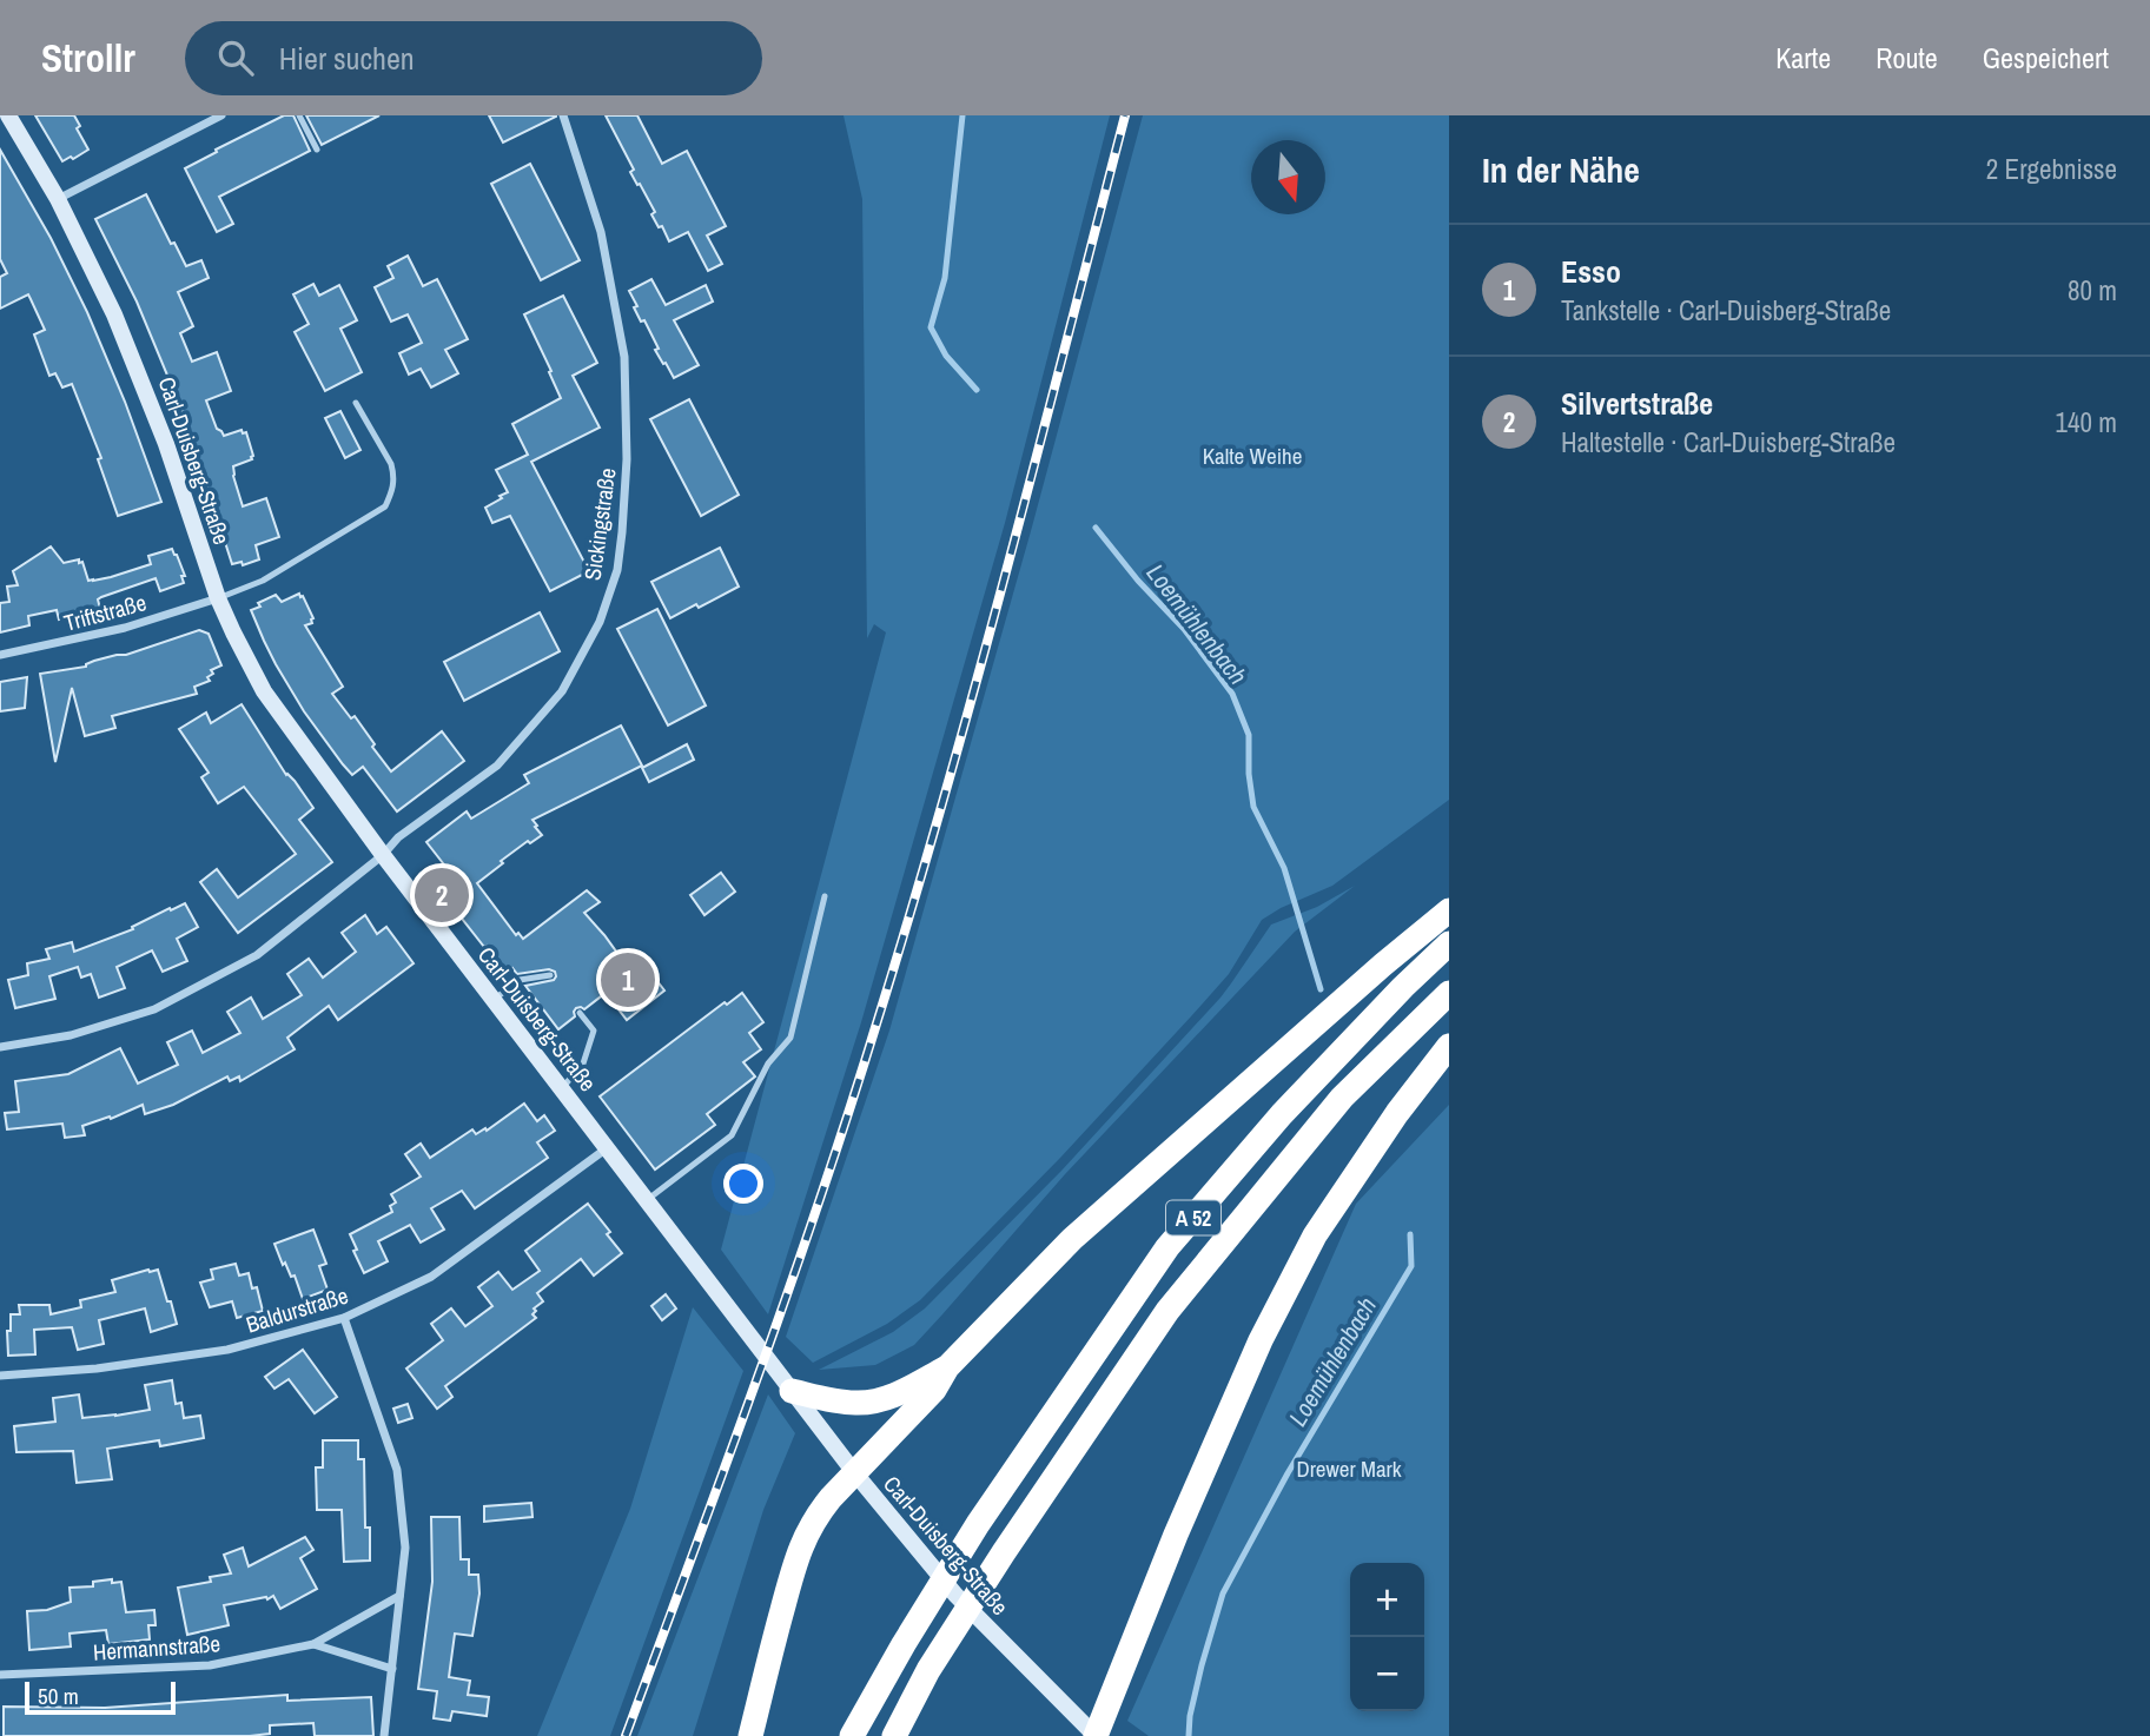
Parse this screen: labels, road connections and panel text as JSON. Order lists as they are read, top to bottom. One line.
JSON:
{"streets":{"highway":["A 52"],"main road":["Carl-Duisberg-Straße"],"street":["Sickingstraße","Triftstraße","Baldurstraße","Hermannstraße"]},"crossings":[["Carl-Duisberg-Straße","Sickingstraße"],["Carl-Duisberg-Straße","Triftstraße"],["Carl-Duisberg-Straße","Baldurstraße"]],"water":["Loemühlenbach"],"parks":["Kalte Weihe","Drewer Mark"],"scale_bar":"50 m","north":"bottom","page":{"header":"Strollr","search":"Hier suchen","nav":["Karte","Route","Gespeichert"],"heading":["In der Nähe","2 Ergebnisse"],"list":[{"mark":"1","name":"Esso","note":"Tankstelle · Carl-Duisberg-Straße","value":"80 m"},{"mark":"2","name":"Silvertstraße","note":"Haltestelle · Carl-Duisberg-Straße","value":"140 m"}],"pins":["2","1"],"map_buttons":["+","−"],"scale":"50 m"}}
